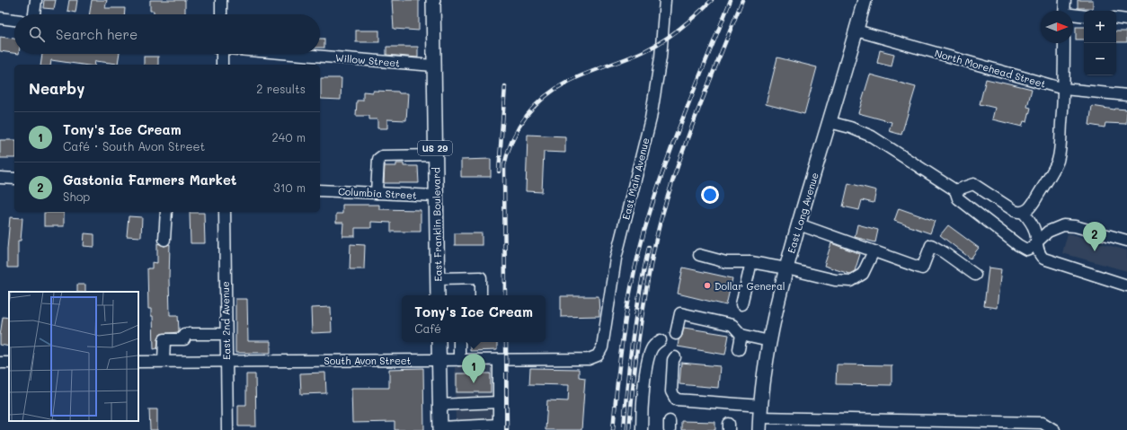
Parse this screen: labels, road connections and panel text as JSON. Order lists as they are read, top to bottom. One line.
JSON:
{"streets":{"main road":["US 29","East Long Avenue","East Franklin Boulevard"],"street":["Willow Street","North Morehead Street","East Main Avenue","Columbia Street","East 2nd Avenue","South Avon Street"]},"crossings":[["Willow Street","East Franklin Boulevard"],["North Morehead Street","East Long Avenue"],["East Main Avenue","South Avon Street"],["Columbia Street","East Franklin Boulevard"],["East 2nd Avenue","South Avon Street"]],"places":["Dollar General"],"north":"right","page":{"map_buttons":["+","−"],"search":"Search here","heading":["Nearby","2 results"],"list":[{"mark":"1","name":"Tony's Ice Cream","note":"Café · South Avon Street","value":"240 m"},{"mark":"2","name":"Gastonia Farmers Market","note":"Shop","value":"310 m"}],"pins":["2","1"],"popup":["Tony's Ice Cream","Café"]}}
